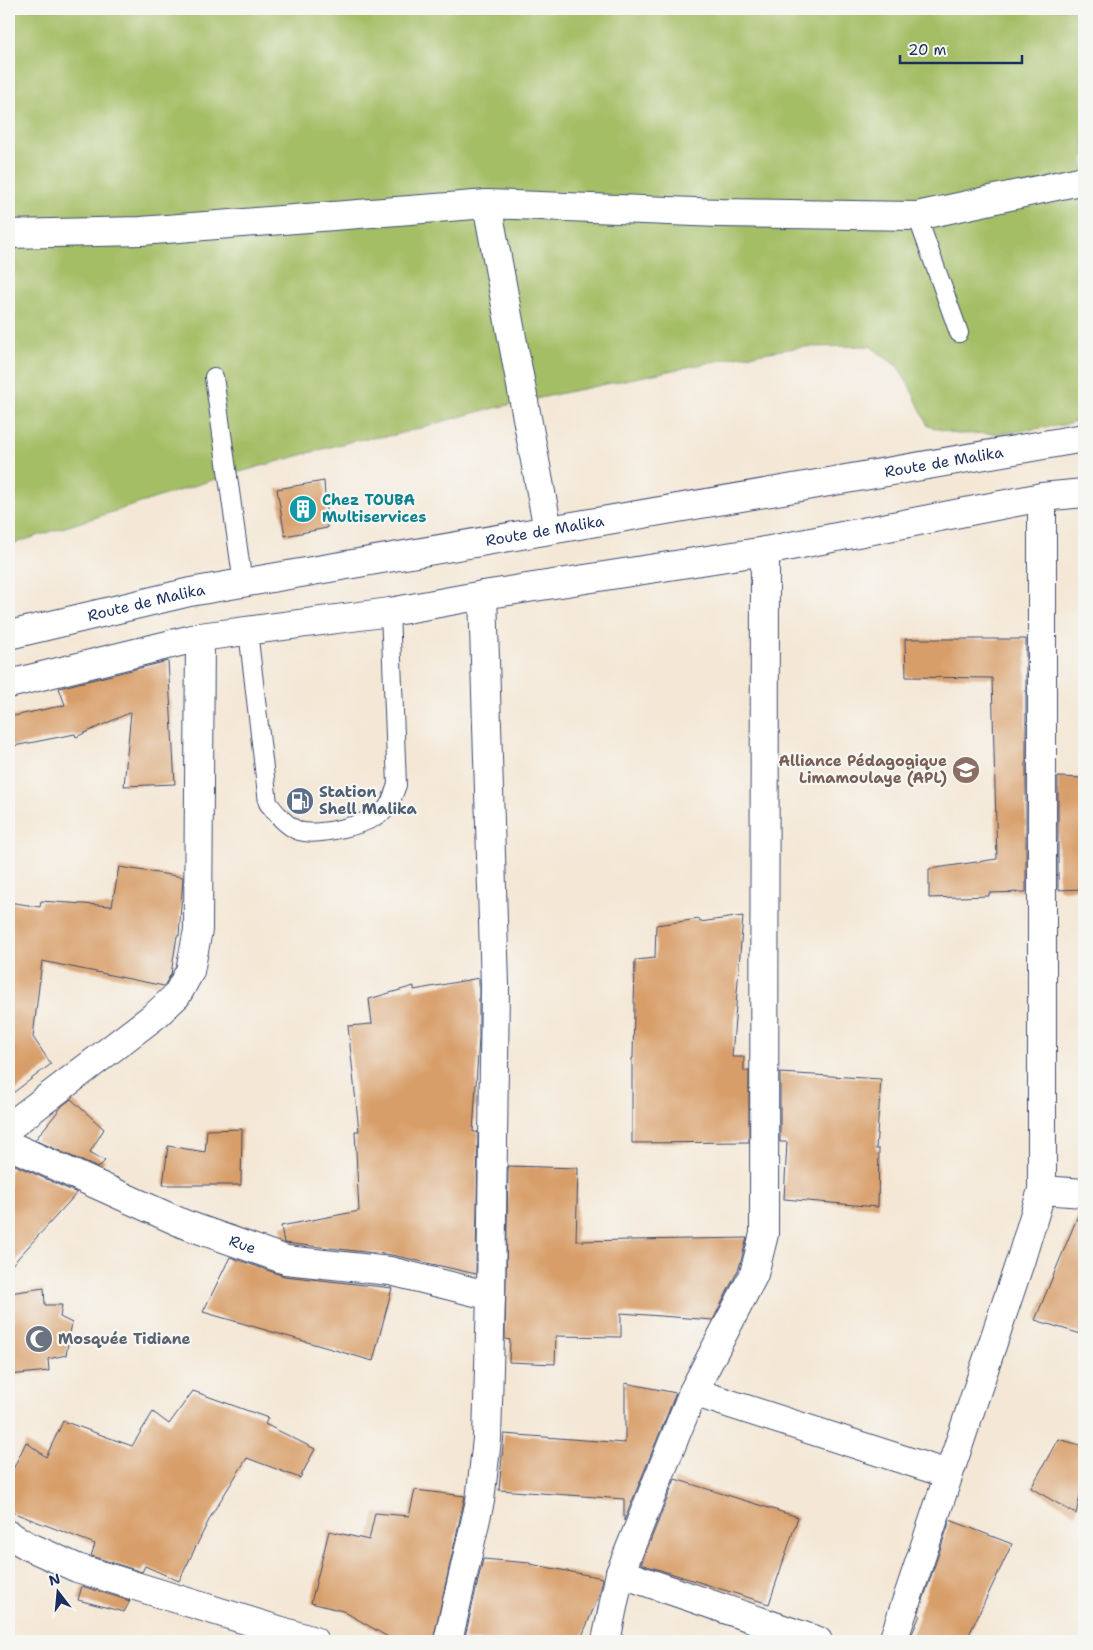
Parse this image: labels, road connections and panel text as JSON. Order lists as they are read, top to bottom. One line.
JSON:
{"streets":{"street":["Route de Malika","Rue"]},"places":{"building":["Chez TOUBA Multiservices"],"school or university":["Alliance Pédagogique Limamoulaye (APL)"],"fuel station":["Station Shell Malika"],"mosque":["Mosquée Tidiane"]},"scale_bar":"20 m","north":"top"}
